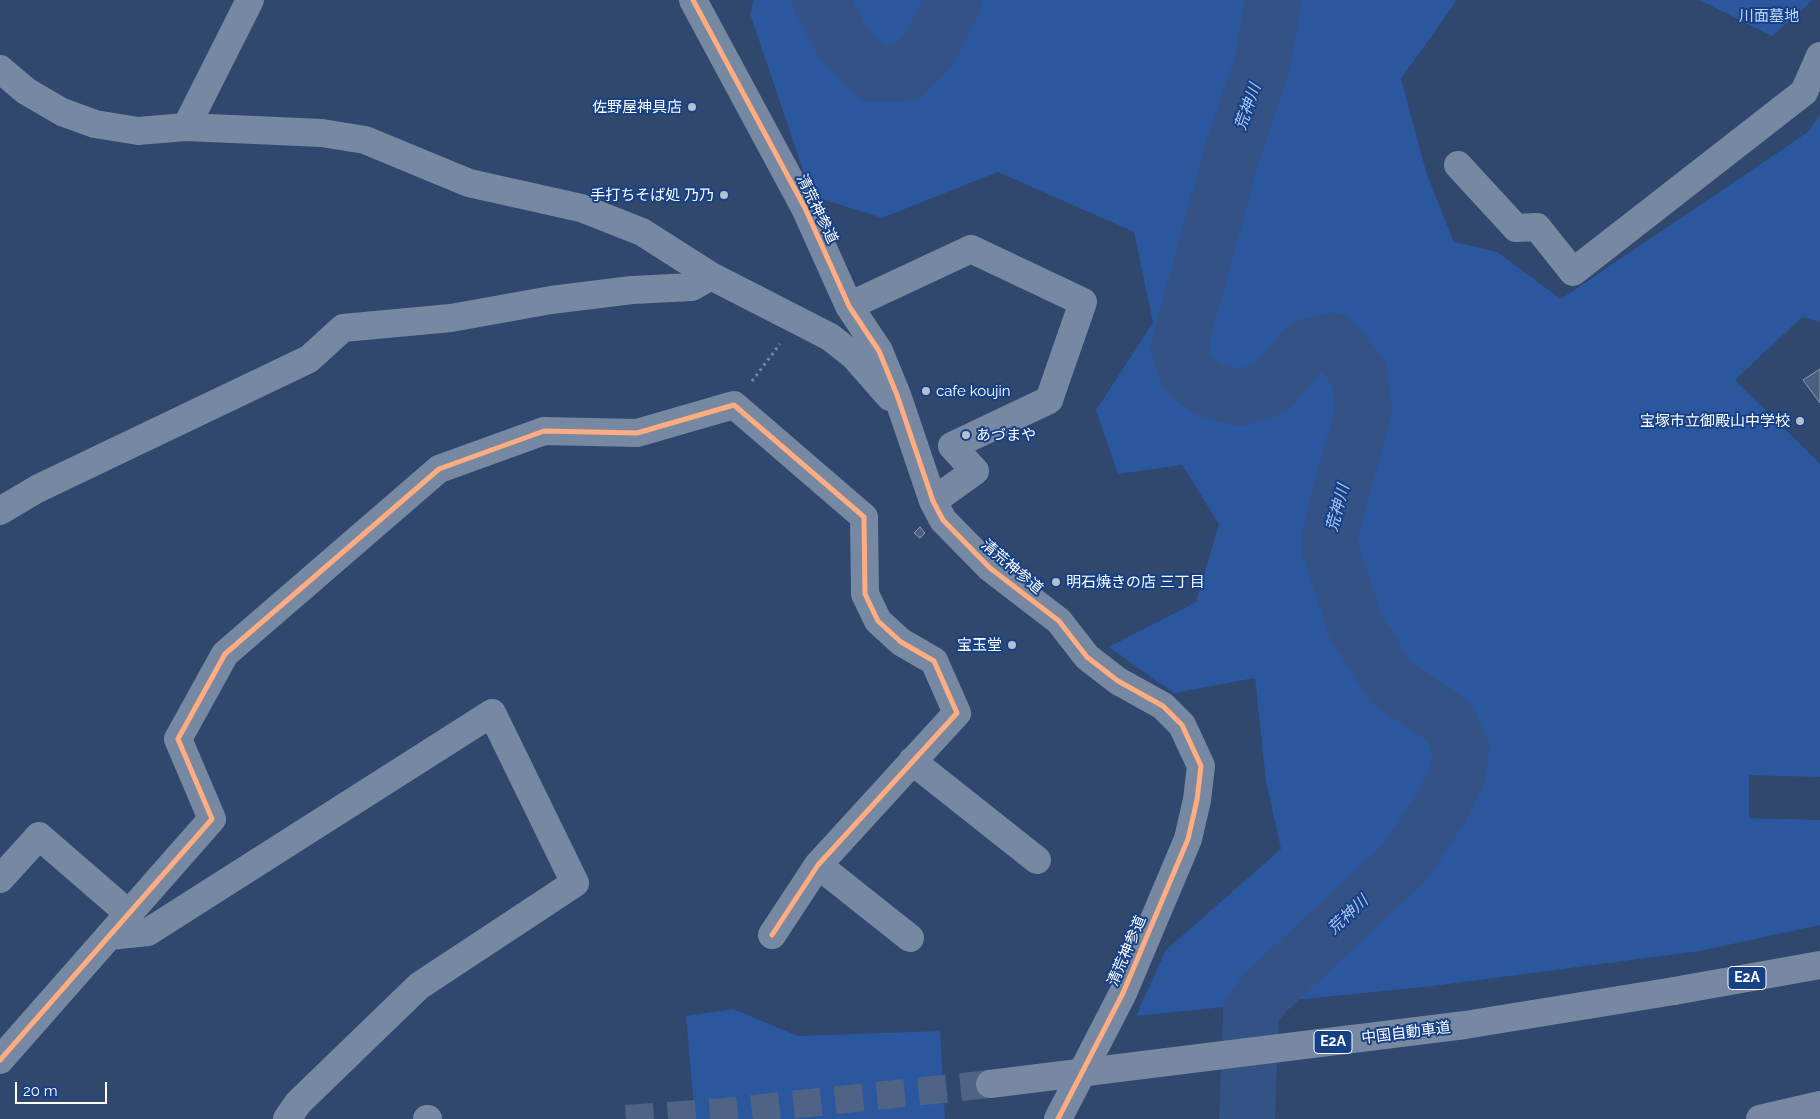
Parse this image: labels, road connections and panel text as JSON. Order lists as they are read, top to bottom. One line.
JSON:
{"streets":{"highway":["E2A","中国自動車道"],"street":["清荒神参道"]},"water":["荒神川"],"parks":["川面墓地"],"places":["佐野屋神具店","手打ちそば処 乃乃","cafe koujin","宝塚市立御殿山中学校","あづまや","明石焼きの店 三丁目","宝玉堂"],"scale_bar":"20 m"}
